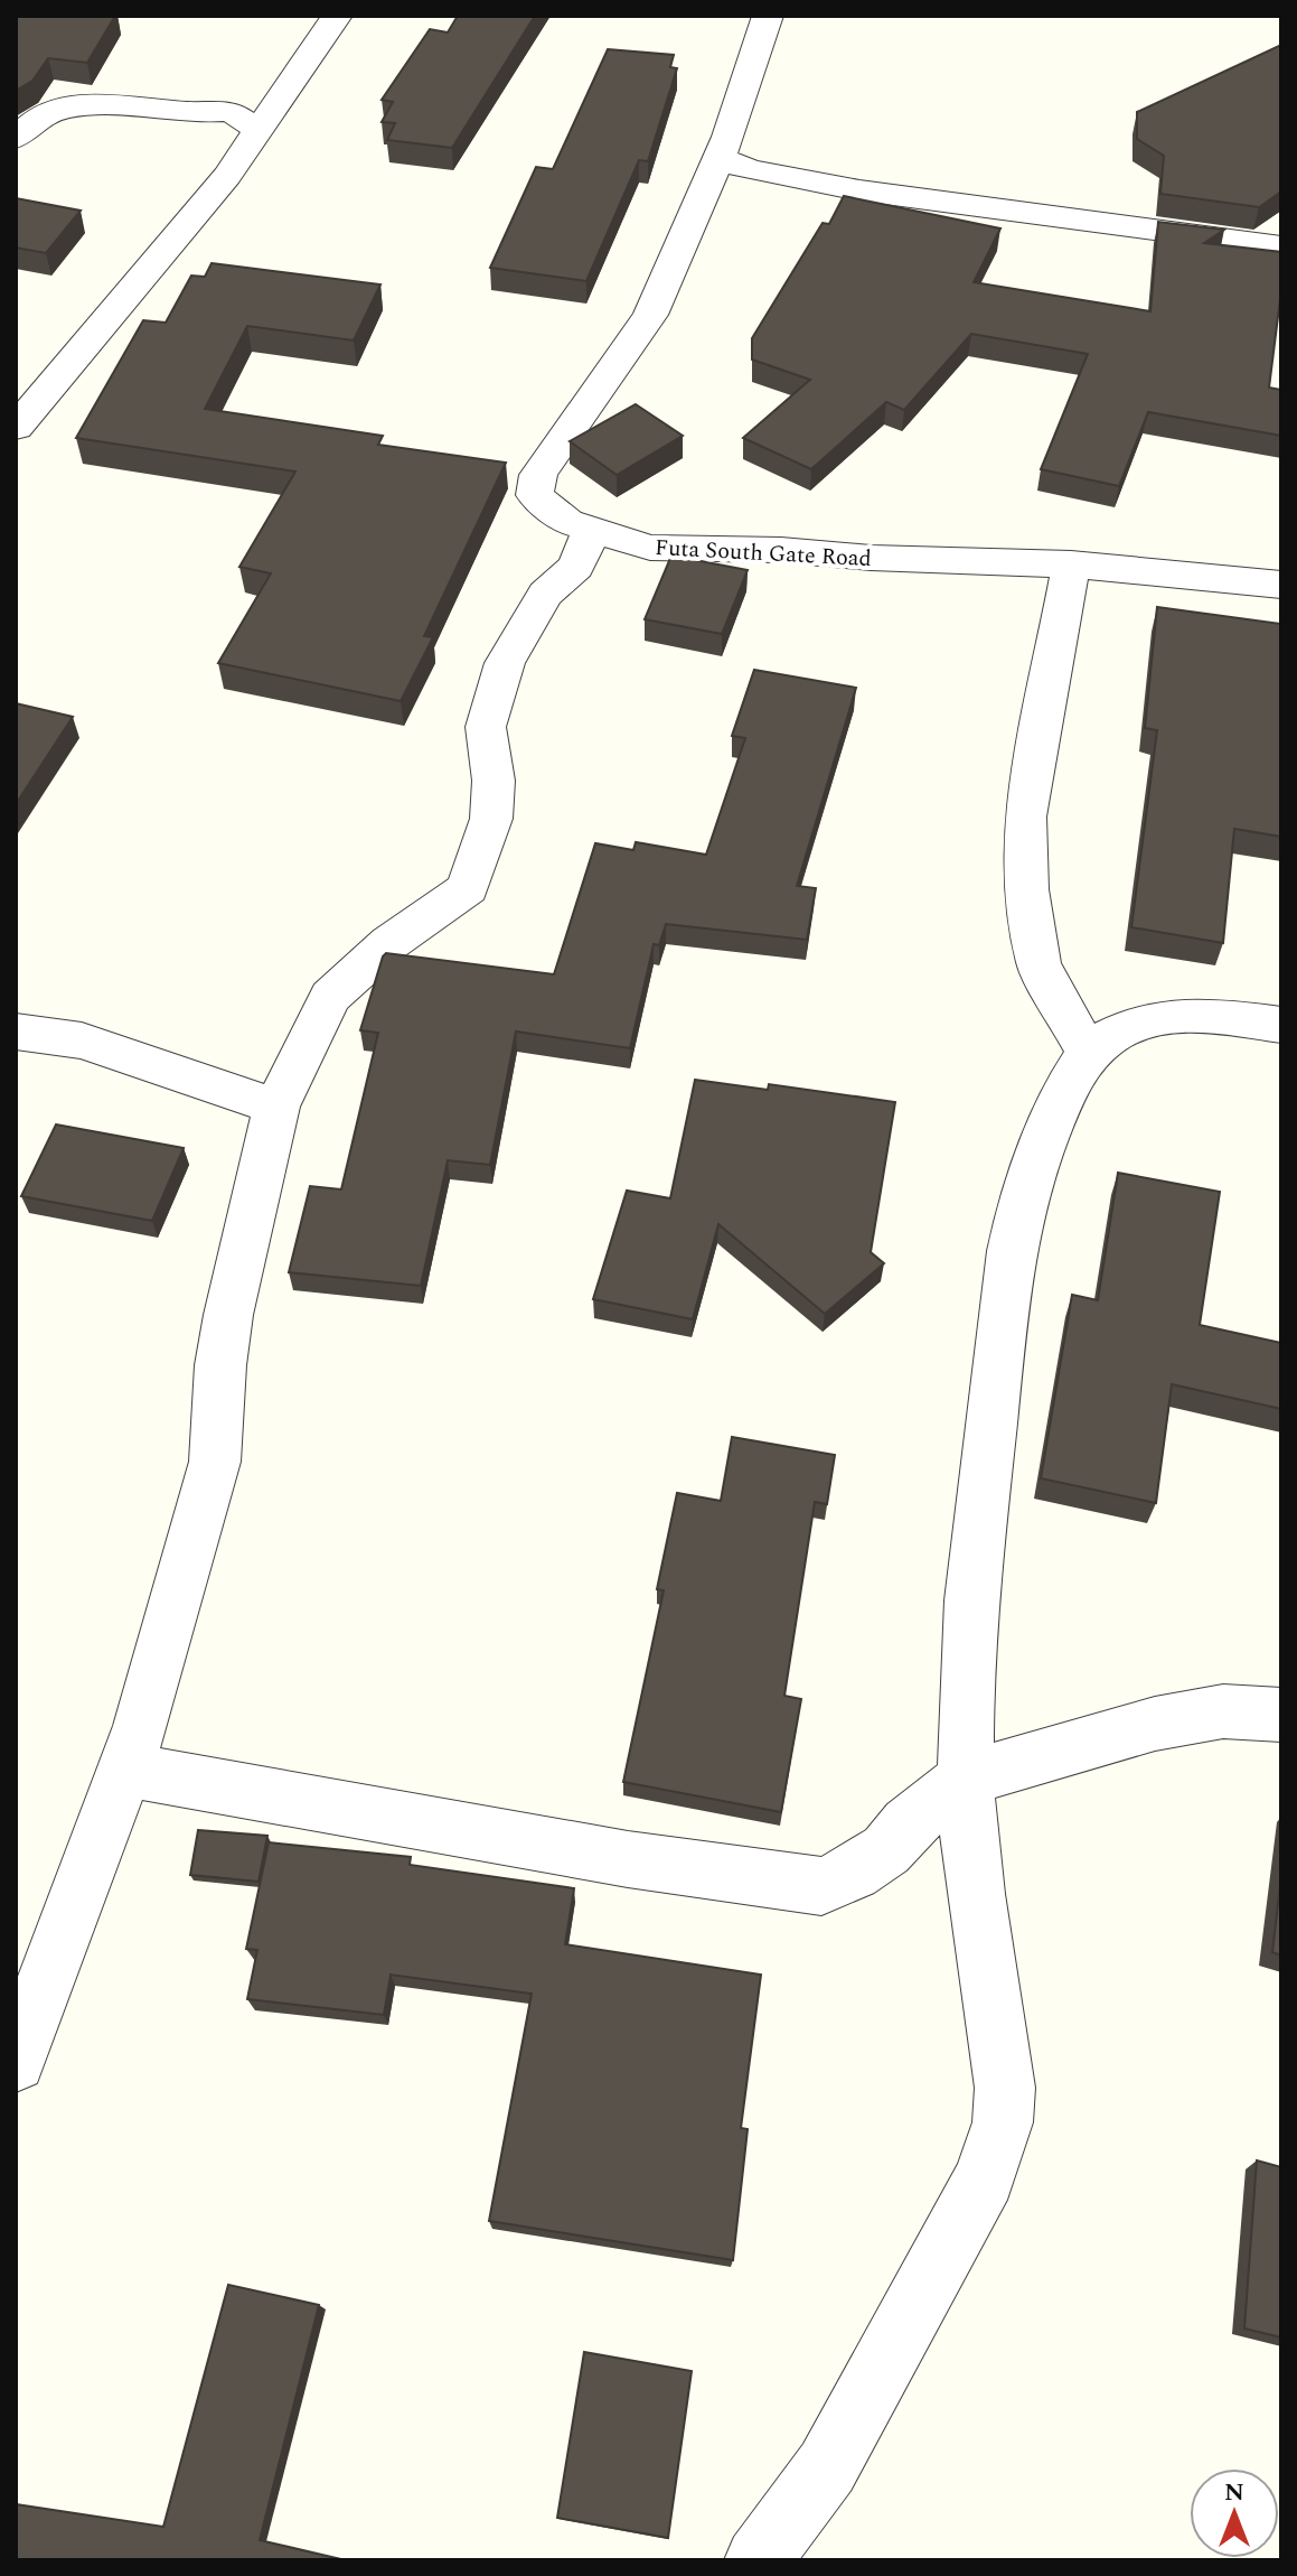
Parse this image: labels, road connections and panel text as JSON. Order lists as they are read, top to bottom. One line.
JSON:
{"streets":{"street":["Futa South Gate Road"]},"north":"top"}
